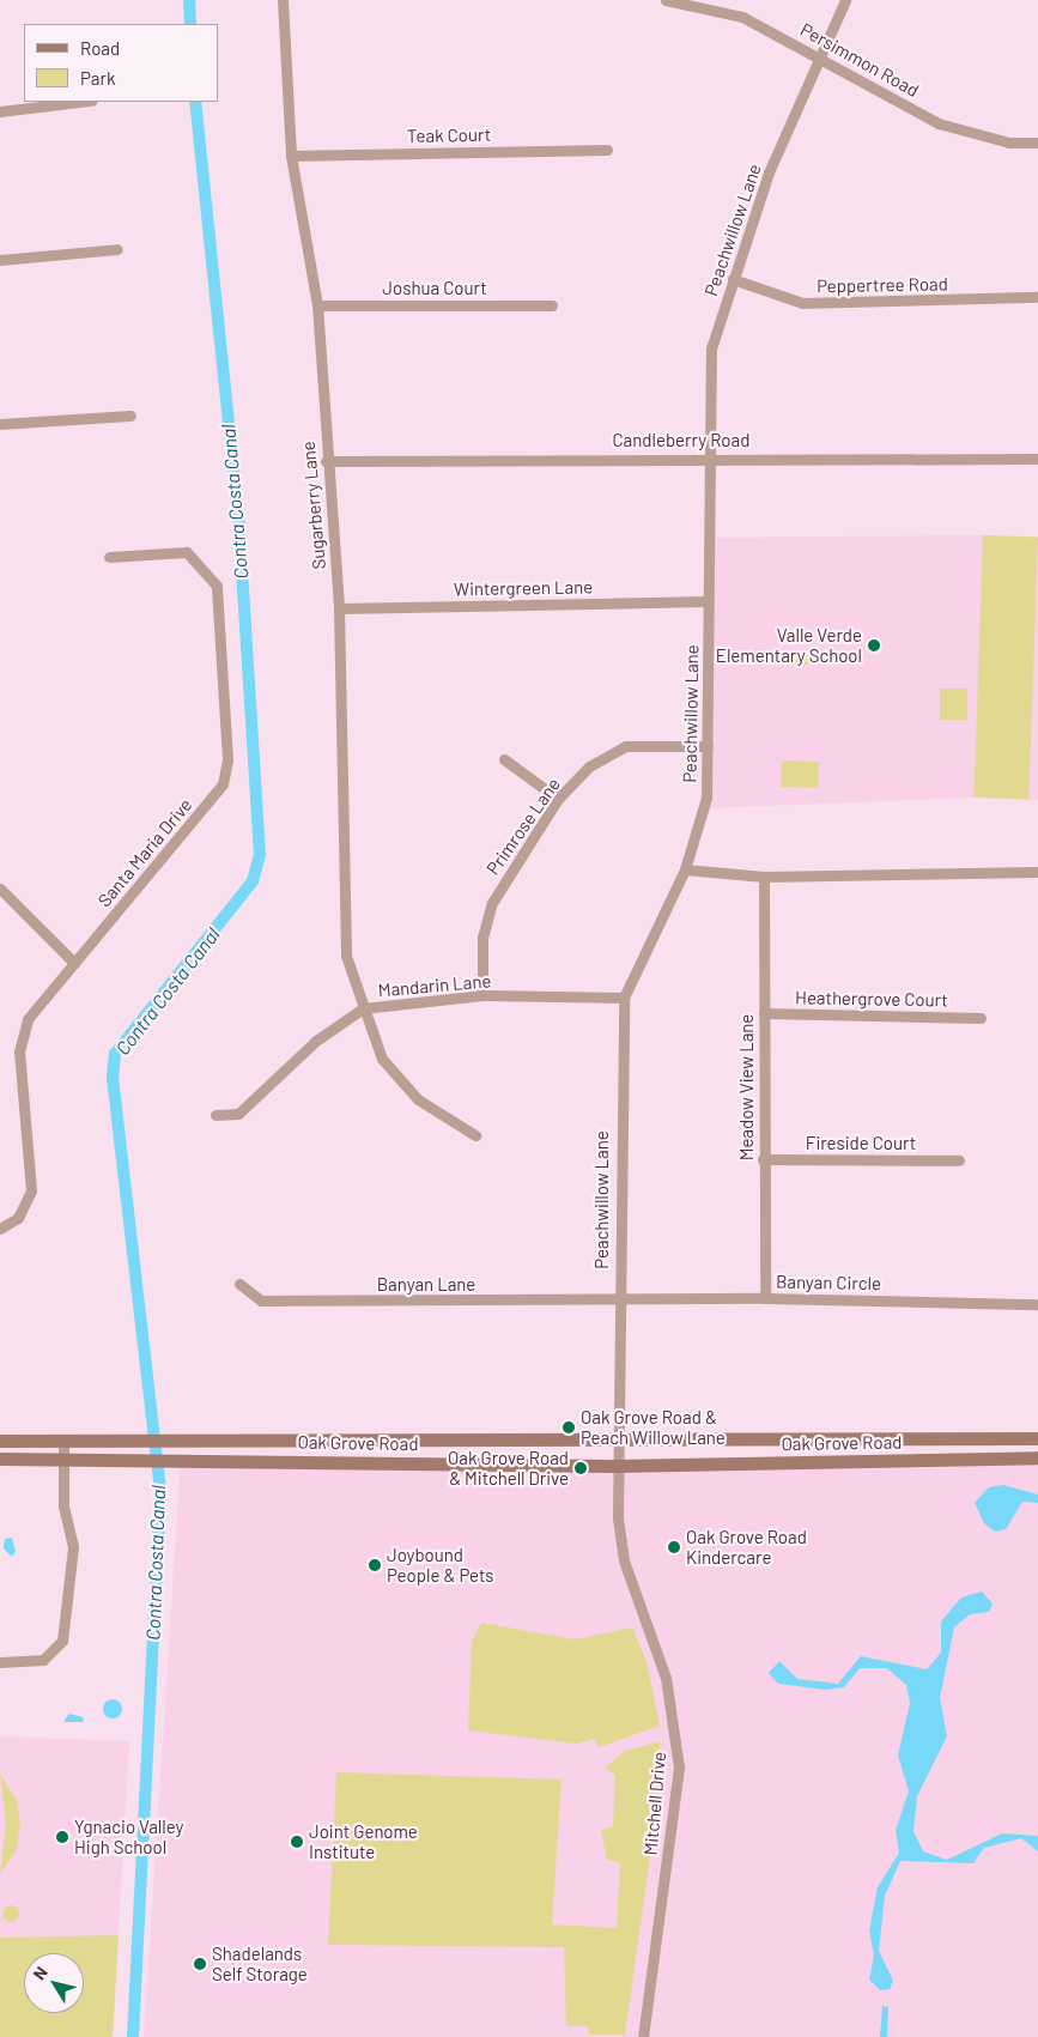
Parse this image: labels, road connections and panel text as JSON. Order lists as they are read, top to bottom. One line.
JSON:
{"streets":{"main road":["Oak Grove Road"],"street":["Persimmon Road","Teak Court","Peachwillow Lane","Peppertree Road","Joshua Court","Candleberry Road","Sugarberry Lane","Wintergreen Lane","Primrose Lane","Santa Maria Drive","Mandarin Lane","Heathergrove Court","Meadow View Lane","Fireside Court","Banyan Circle","Banyan Lane","Mitchell Drive"]},"crossings":[["Persimmon Road","Peachwillow Lane"],["Teak Court","Sugarberry Lane"],["Peachwillow Lane","Peppertree Road"],["Peachwillow Lane","Candleberry Road"],["Peachwillow Lane","Wintergreen Lane"],["Peachwillow Lane","Primrose Lane"],["Peachwillow Lane","Mandarin Lane"],["Peachwillow Lane","Banyan Circle"],["Peachwillow Lane","Banyan Lane"],["Peachwillow Lane","Oak Grove Road"],["Peachwillow Lane","Mitchell Drive"],["Joshua Court","Sugarberry Lane"],["Candleberry Road","Sugarberry Lane"],["Sugarberry Lane","Wintergreen Lane"],["Sugarberry Lane","Mandarin Lane"],["Primrose Lane","Mandarin Lane"],["Heathergrove Court","Meadow View Lane"],["Meadow View Lane","Fireside Court"],["Meadow View Lane","Banyan Circle"],["Banyan Circle","Banyan Lane"],["Oak Grove Road","Mitchell Drive"]],"water":["Contra Costa Canal"],"places":["Valle Verde Elementary School","Oak Grove Road & Peach Willow Lane","Oak Grove Road & Mitchell Drive","Oak Grove Road Kindercare","Joybound People & Pets","Ygnacio Valley High School","Joint Genome Institute","Shadelands Self Storage"],"legend":["Road","Park"],"north":"top left"}
